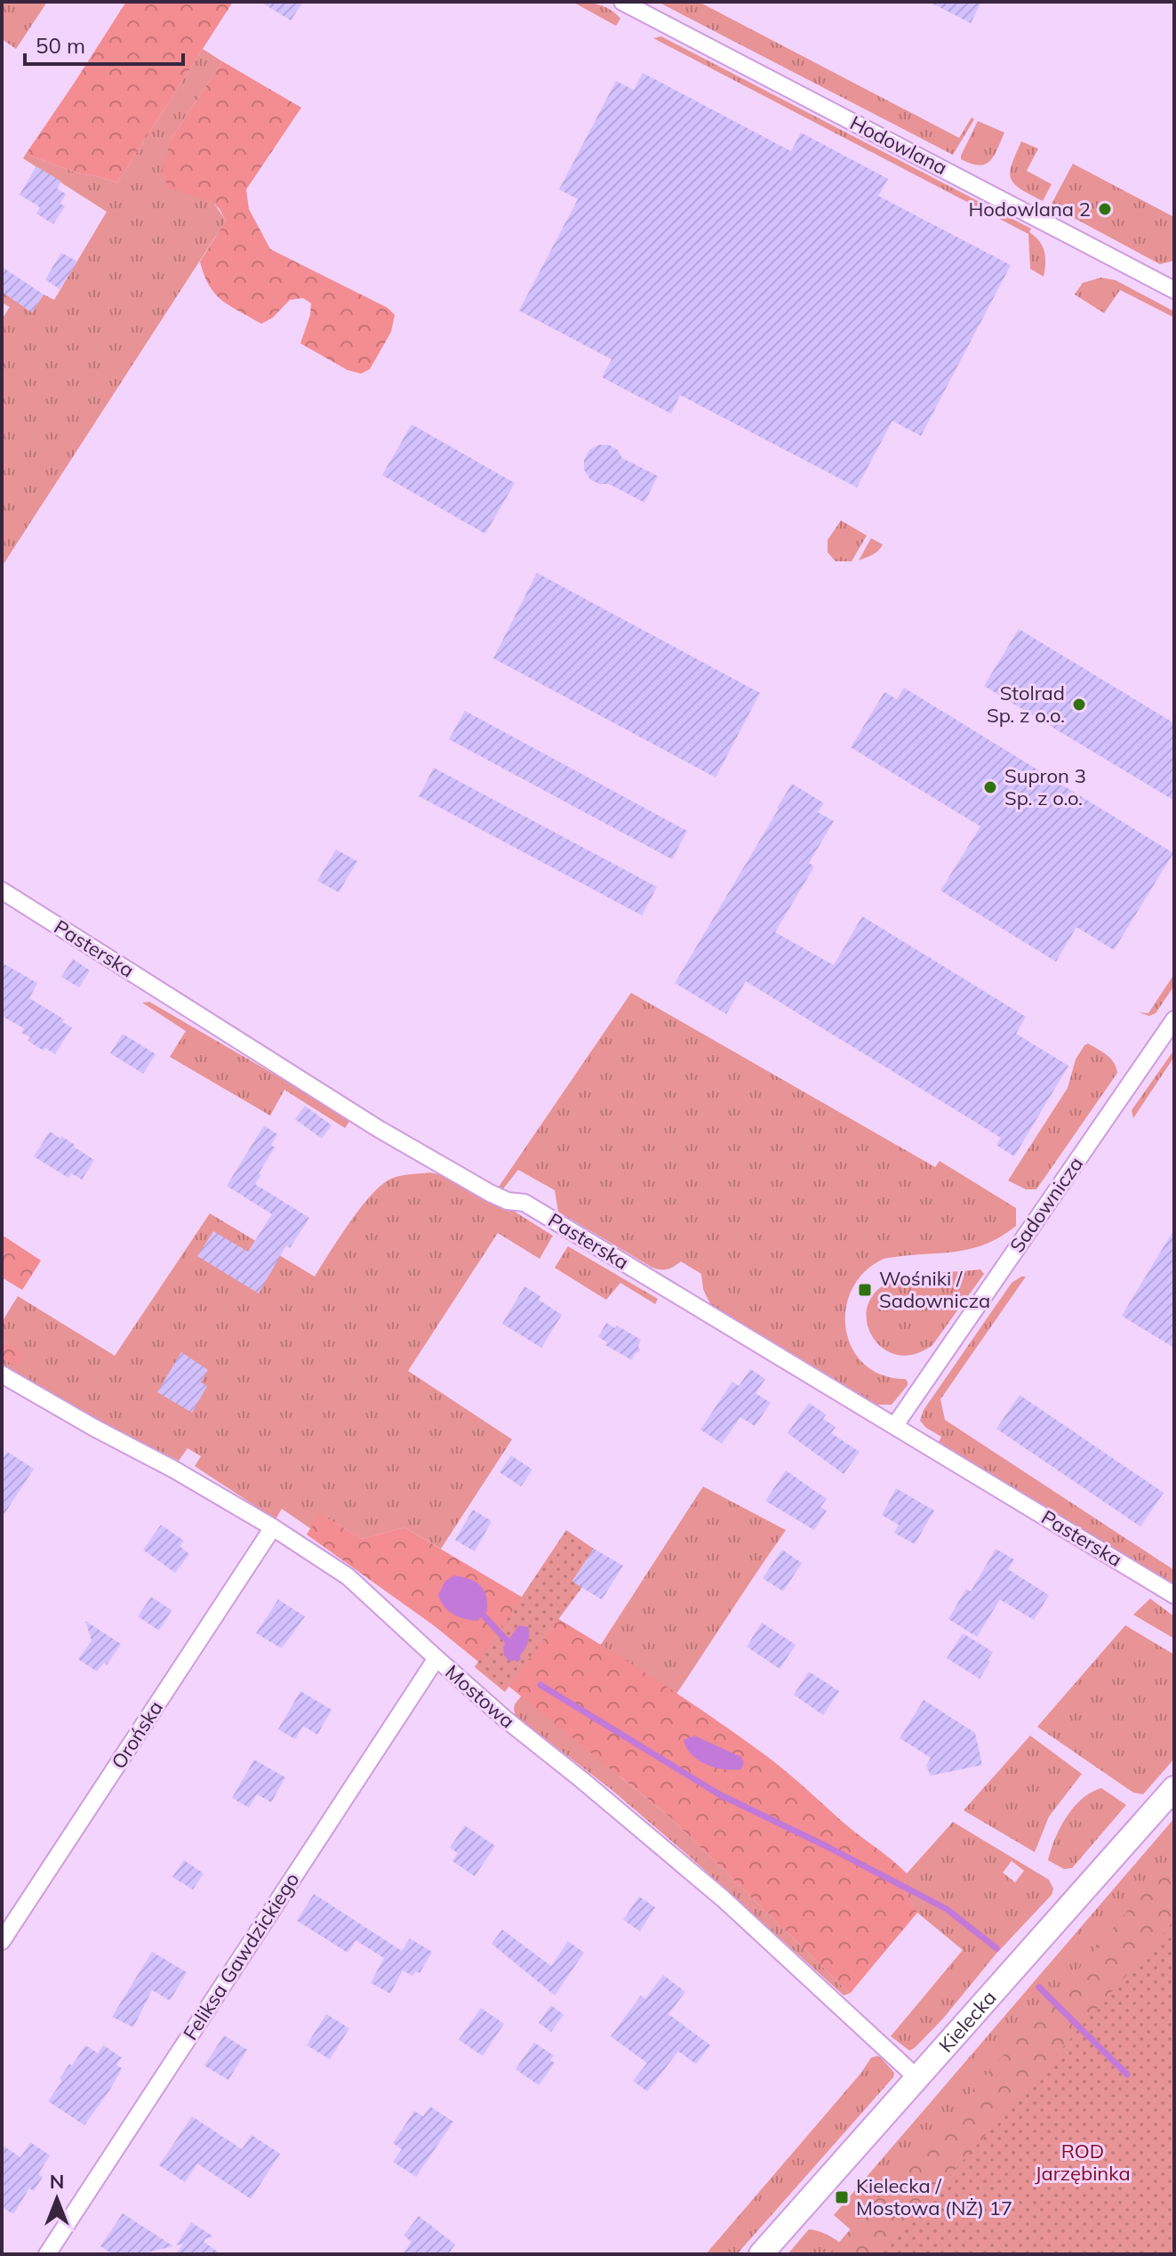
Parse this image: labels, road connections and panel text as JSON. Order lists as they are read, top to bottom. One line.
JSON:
{"streets":{"main road":["Kielecka"],"street":["Hodowlana","Pasterska","Sadownicza","Mostowa","Orońska","Feliksa Gawdzickiego"]},"crossings":[["Pasterska","Sadownicza"],["Mostowa","Orońska"],["Mostowa","Feliksa Gawdzickiego"],["Mostowa","Kielecka"]],"parks":["ROD Jarzębinka"],"places":{"other":["Hodowlana 2","Stolrad Sp. z o.o.","Supron 3 Sp. z o.o."],"transit":["Wośniki / Sadownicza","Kielecka / Mostowa (NŻ) 17"]},"scale_bar":"50 m","north":"top"}
